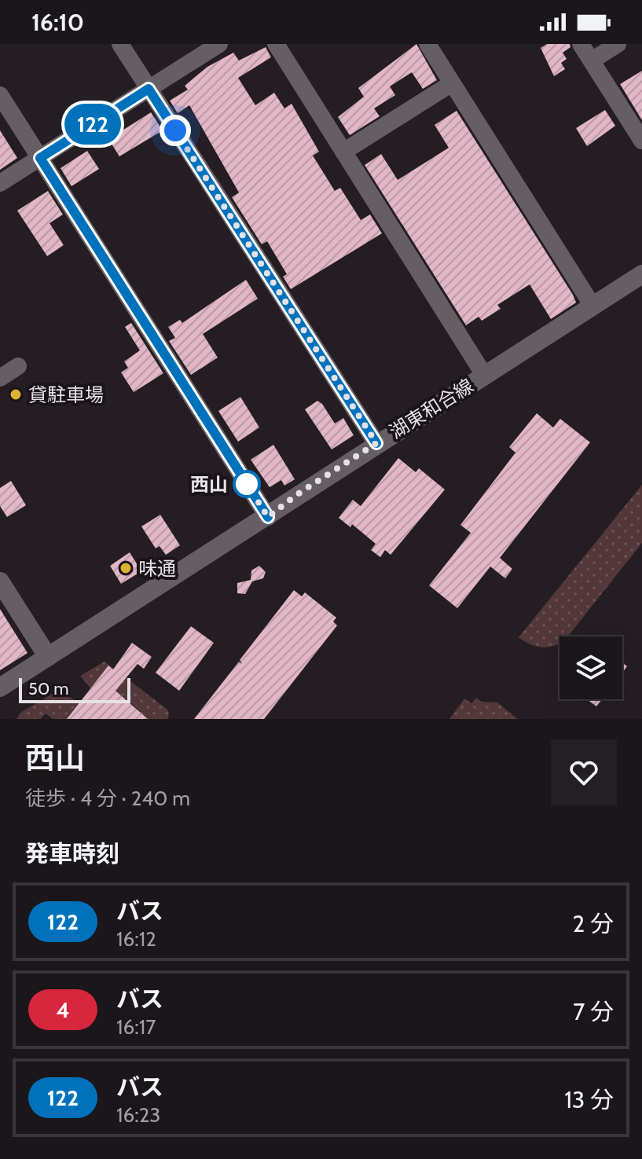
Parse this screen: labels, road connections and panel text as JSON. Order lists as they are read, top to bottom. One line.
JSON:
{"streets":{"main road":["湖東和合線"]},"places":["貸駐車場","西山","味通"],"lines":["bus line 122"],"scale_bar":"50 m","page":{"status":"16:10","on_map":"122","scale":"50 m","heading":[["西山","徒歩 · 4 分 · 240 m"],"発車時刻"],"list":[{"mark":"122","name":"バス","note":"16:12","value":"2 分"},{"mark":"4","name":"バス","note":"16:17","value":"7 分"},{"mark":"122","name":"バス","note":"16:23","value":"13 分"}]}}
